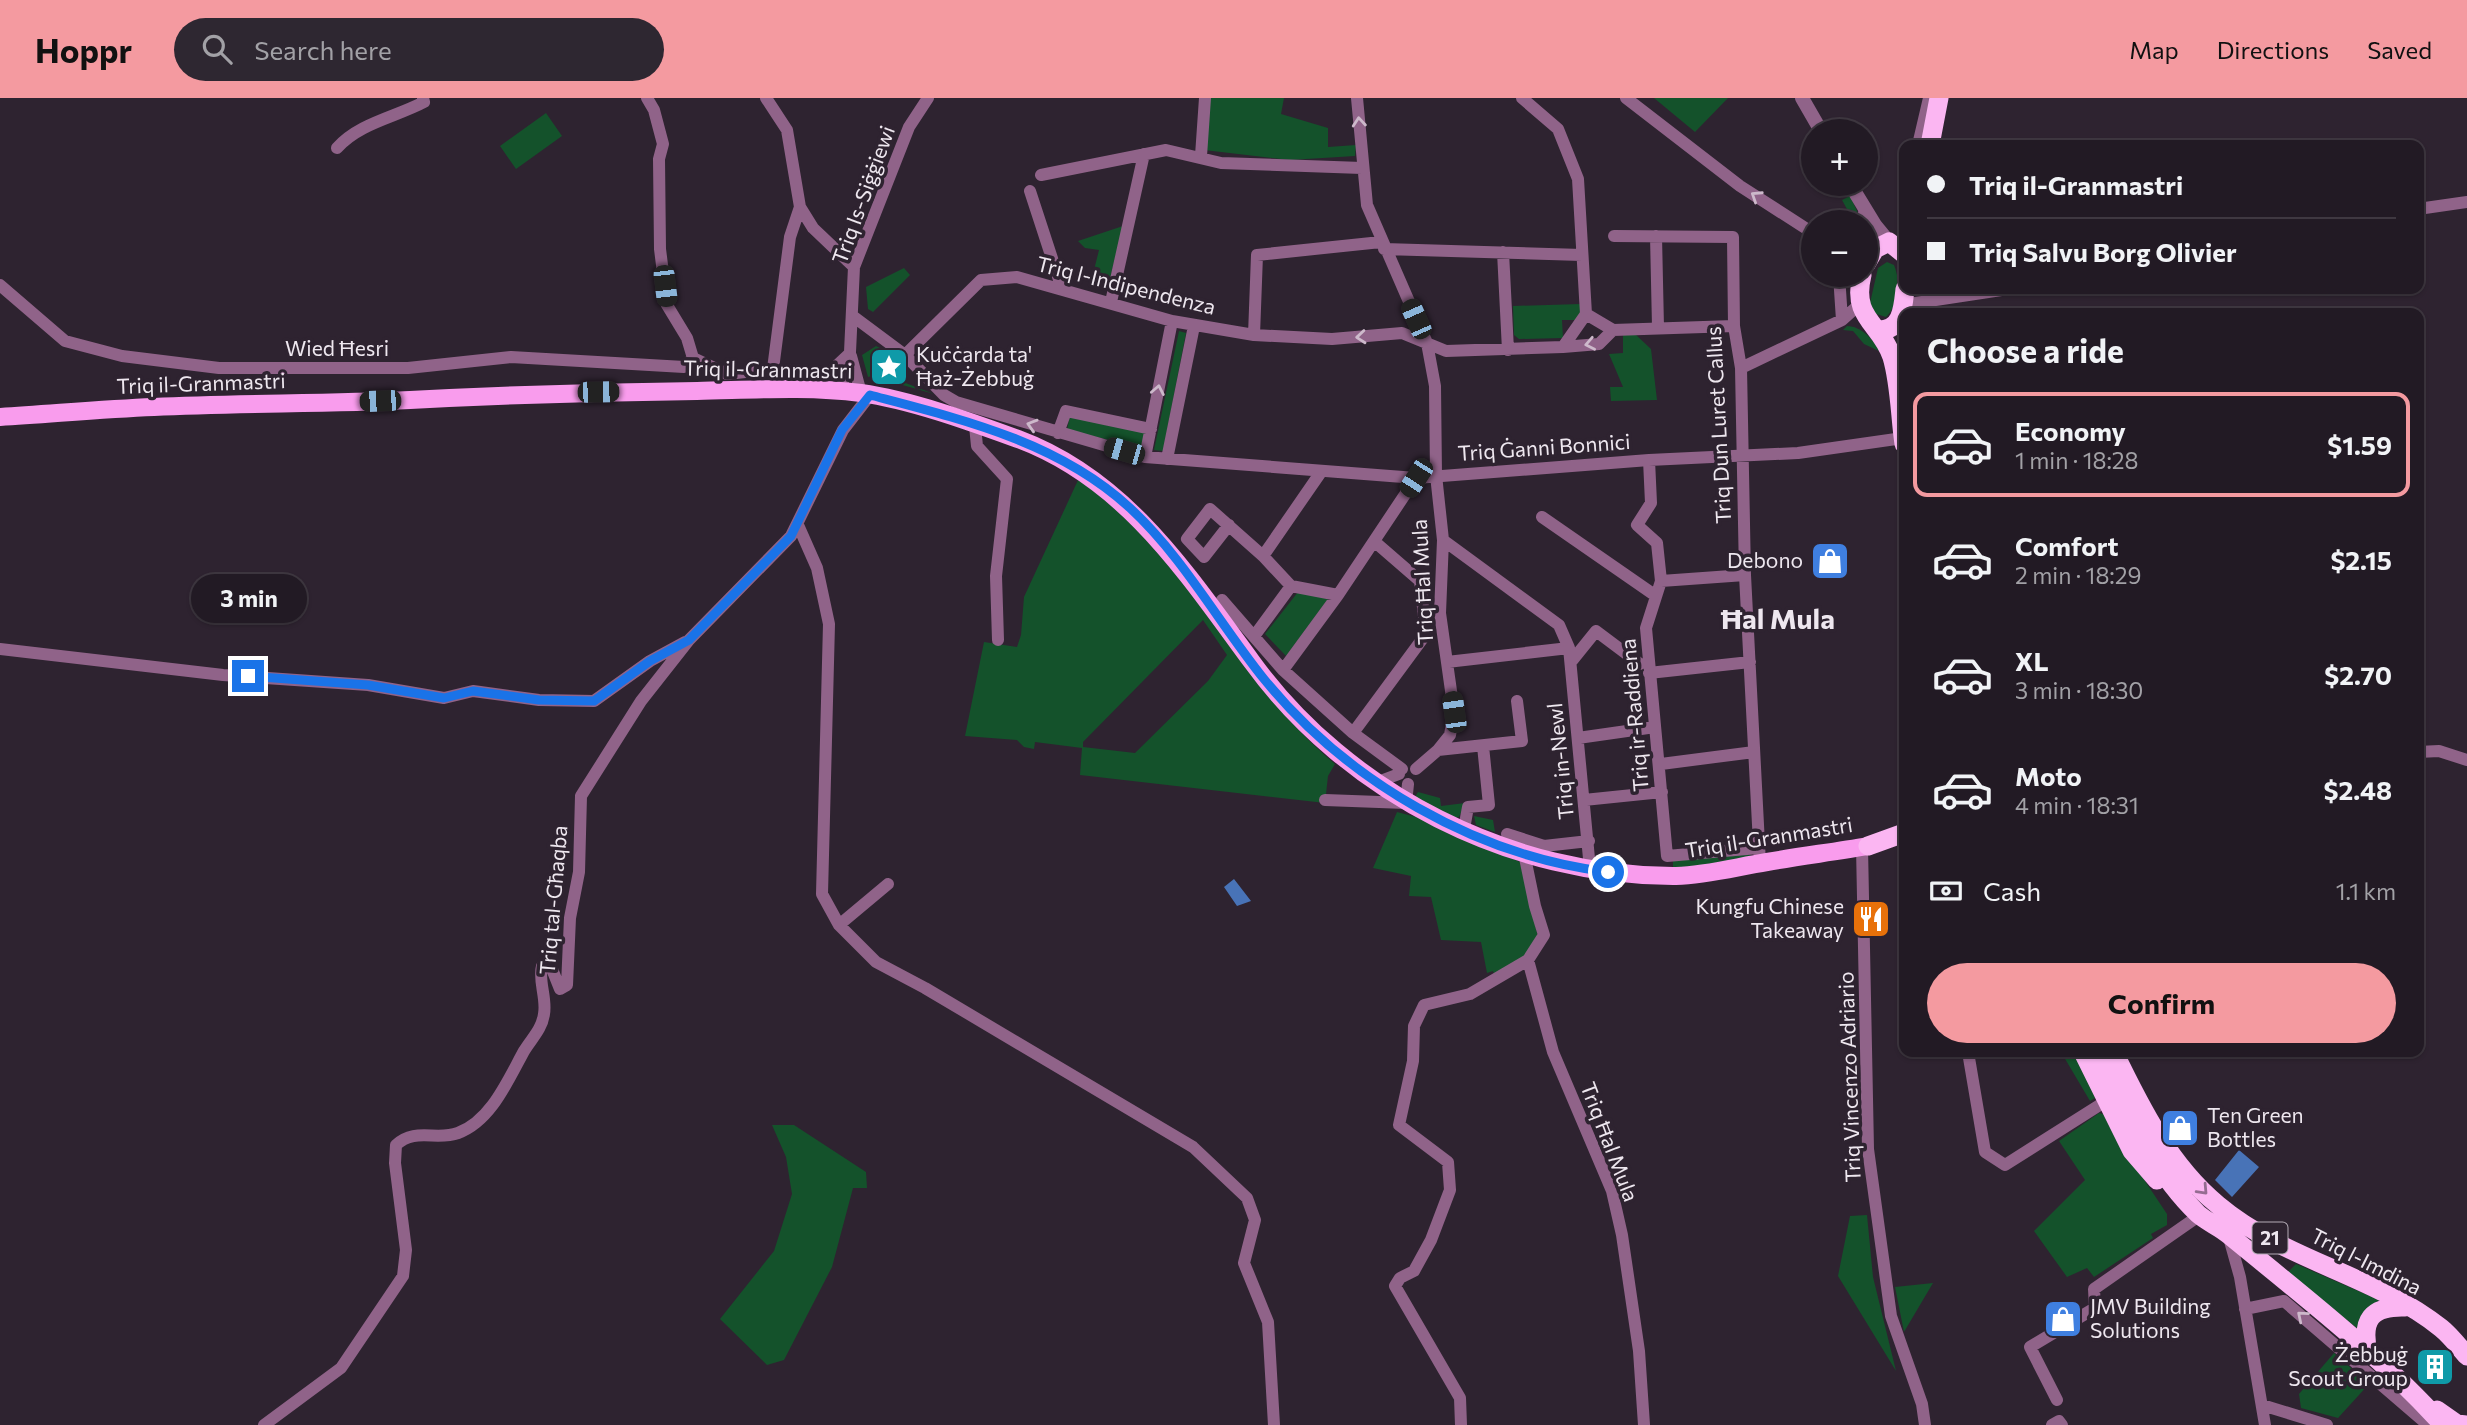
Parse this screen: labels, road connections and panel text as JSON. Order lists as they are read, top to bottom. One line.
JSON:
{"streets":{"highway":["21","Triq l-Imdina"],"main road":["Triq il-Granmastri"],"street":["Triq Is-Siġġiewi","Triq l-Indipendenza","Wied Ħesri","Triq Dun Luret Callus","Triq Ġanni Bonnici","Triq Ħal Mula","Triq ir-Raddiena","Triq in-Newl","Triq tal-Għaqba","Triq Vincenzo Adriario"]},"crossings":[["Triq Is-Siġġiewi","Triq il-Granmastri"],["Triq Is-Siġġiewi","Triq Ġanni Bonnici"],["Triq Is-Siġġiewi","Triq tal-Għaqba"],["Triq l-Indipendenza","Triq Ġanni Bonnici"],["Triq l-Indipendenza","Triq Ħal Mula"],["Triq il-Granmastri","Triq Dun Luret Callus"],["Triq il-Granmastri","Triq ir-Raddiena"],["Triq il-Granmastri","Triq in-Newl"],["Triq il-Granmastri","Triq tal-Għaqba"],["Triq il-Granmastri","Triq Vincenzo Adriario"],["Triq Dun Luret Callus","Triq Ġanni Bonnici"],["Triq Dun Luret Callus","Triq ir-Raddiena"],["Triq Ġanni Bonnici","Triq Ħal Mula"],["Triq Ġanni Bonnici","Triq ir-Raddiena"]],"districts":["Ħal Mula"],"places":{"place":["Kuċċarda ta' Ħaż-Żebbuġ"],"shop":["Debono","Ten Green Bottles","JMV Building Solutions"],"restaurant":["Kungfu Chinese Takeaway"],"building":["Żebbuġ Scout Group"]},"page":{"header":"Hoppr","search":"Search here","nav":["Map","Directions","Saved"],"map_buttons":["+","−"],"banner":["Triq il-Granmastri","Triq Salvu Borg Olivier"],"heading":"Choose a ride","list":[{"name":"Economy","note":"1 min · 18:28","value":"$1.59"},{"name":"Comfort","note":"2 min · 18:29","value":"$2.15"},{"name":"XL","note":"3 min · 18:30","value":"$2.70"},{"name":"Moto","note":"4 min · 18:31","value":"$2.48"}],"bubble":"3 min","pay":["Cash","1.1 km"],"buttons":"Confirm"}}
